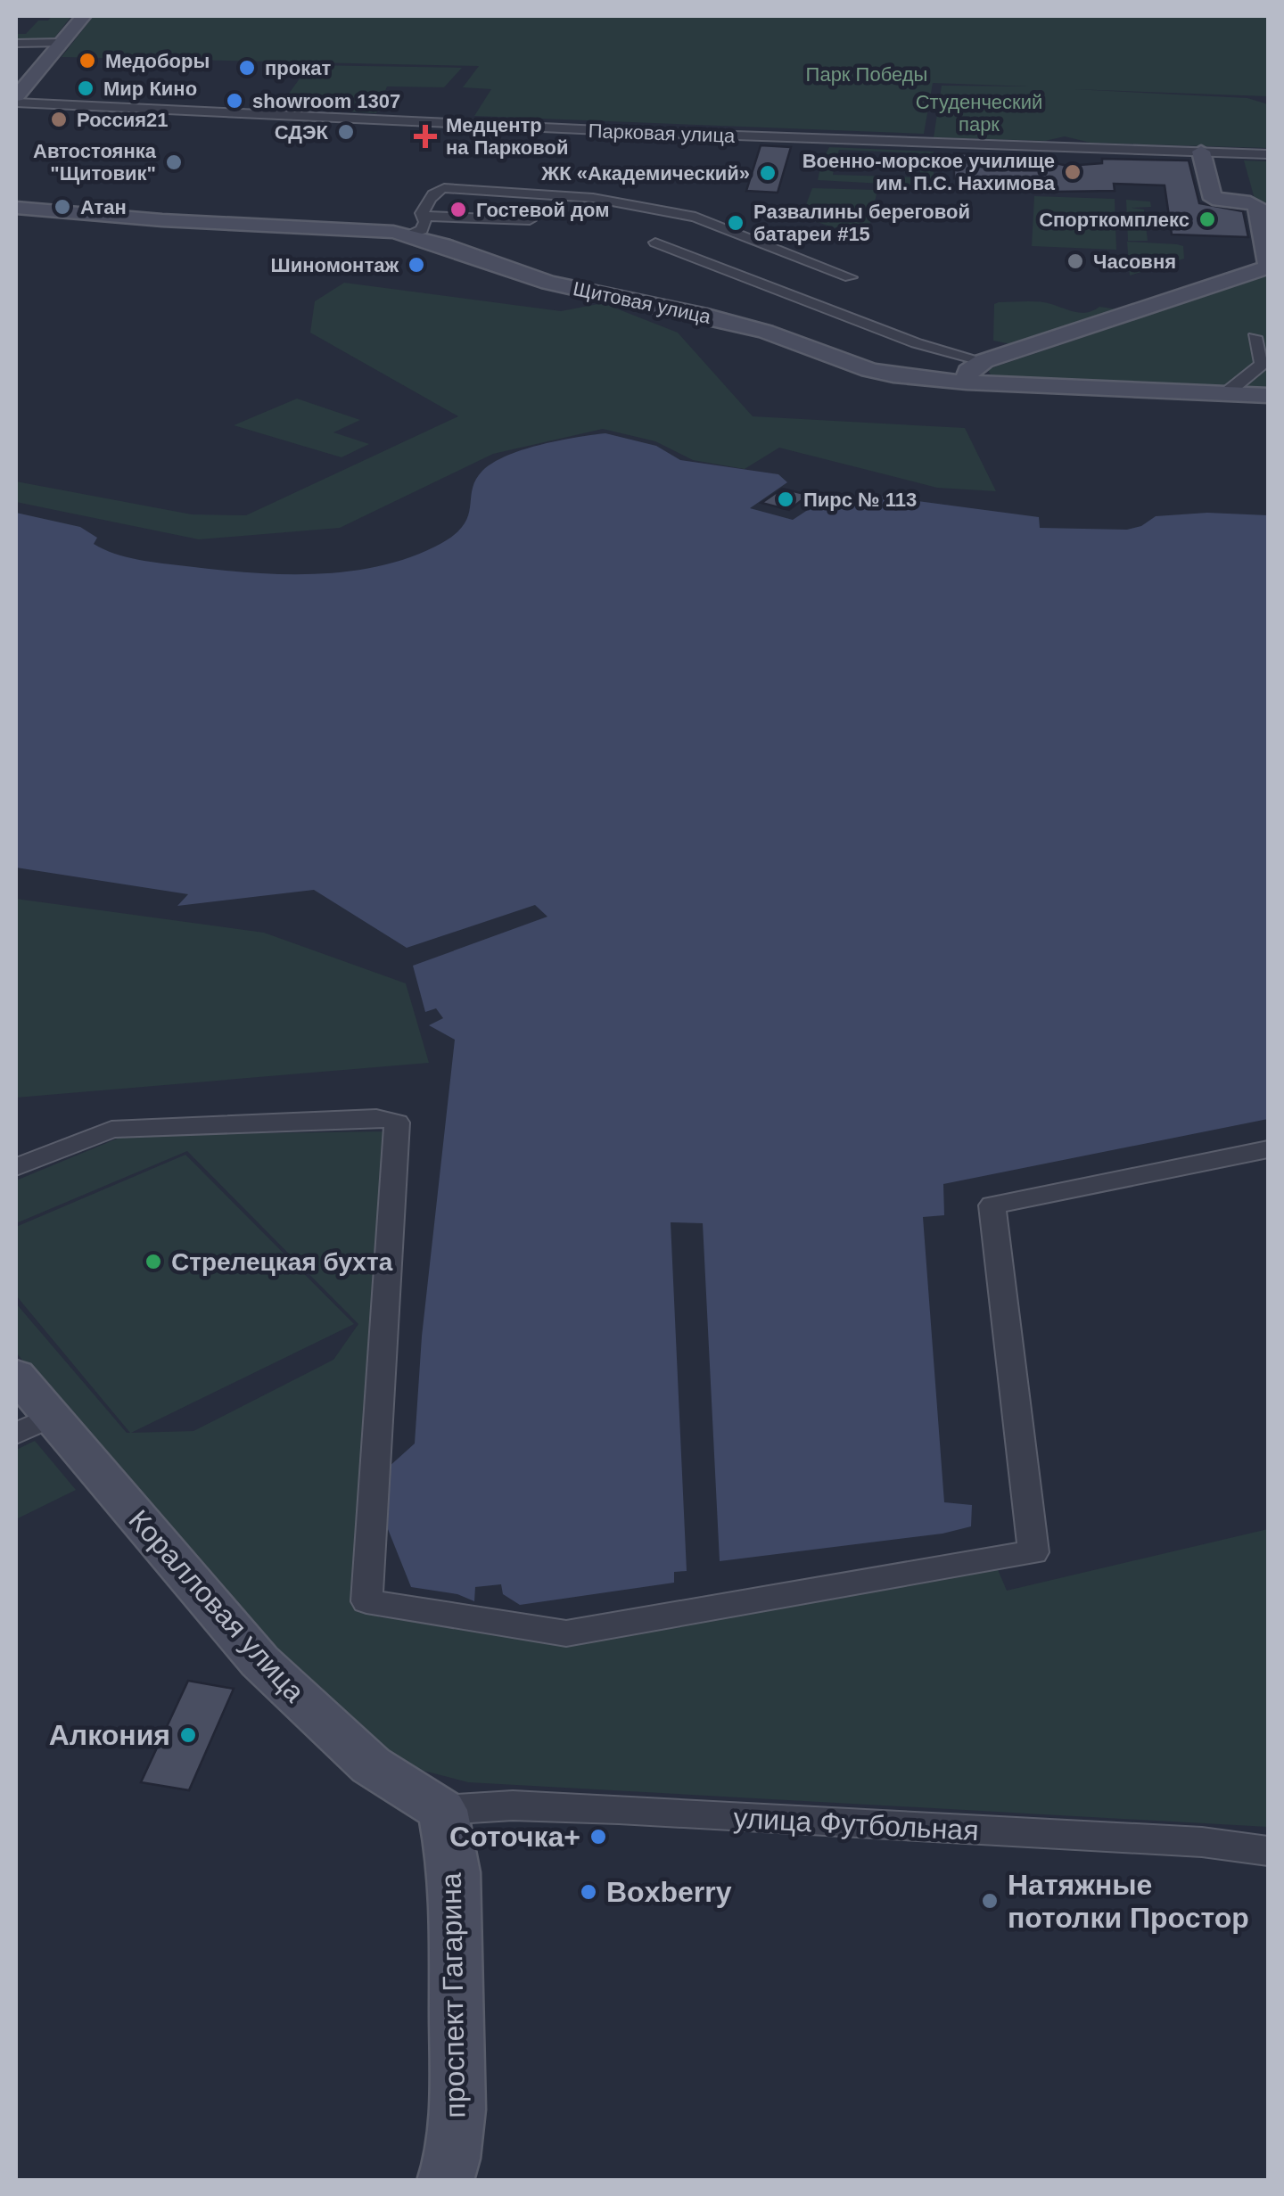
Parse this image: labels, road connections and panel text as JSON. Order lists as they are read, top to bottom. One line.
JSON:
{"streets":{"street":["Парковая улица","Щитовая улица","Коралловая улица","улица Футбольная","проспект Гагарина"]},"crossings":[["Коралловая улица","улица Футбольная"],["Коралловая улица","проспект Гагарина"],["улица Футбольная","проспект Гагарина"]],"parks":["Парк Победы","Студенческий парк"],"places":{"other":["Медоборы","прокат","Мир Кино","showroom 1307","Россия21","СДЭК","Автостоянка \"Щитовик\"","Военно-морское училище им. П.С. Нахимова","ЖК «Академический»","Атан","Гостевой дом","Спорткомплекс","Развалины береговой батареи #15","Часовня","Шиномонтаж","Пирс № 113","Стрелецкая бухта","Алкония","Соточка+","Boxberry","Натяжные потолки Простор"],"health":["Медцентр на Парковой"]}}
